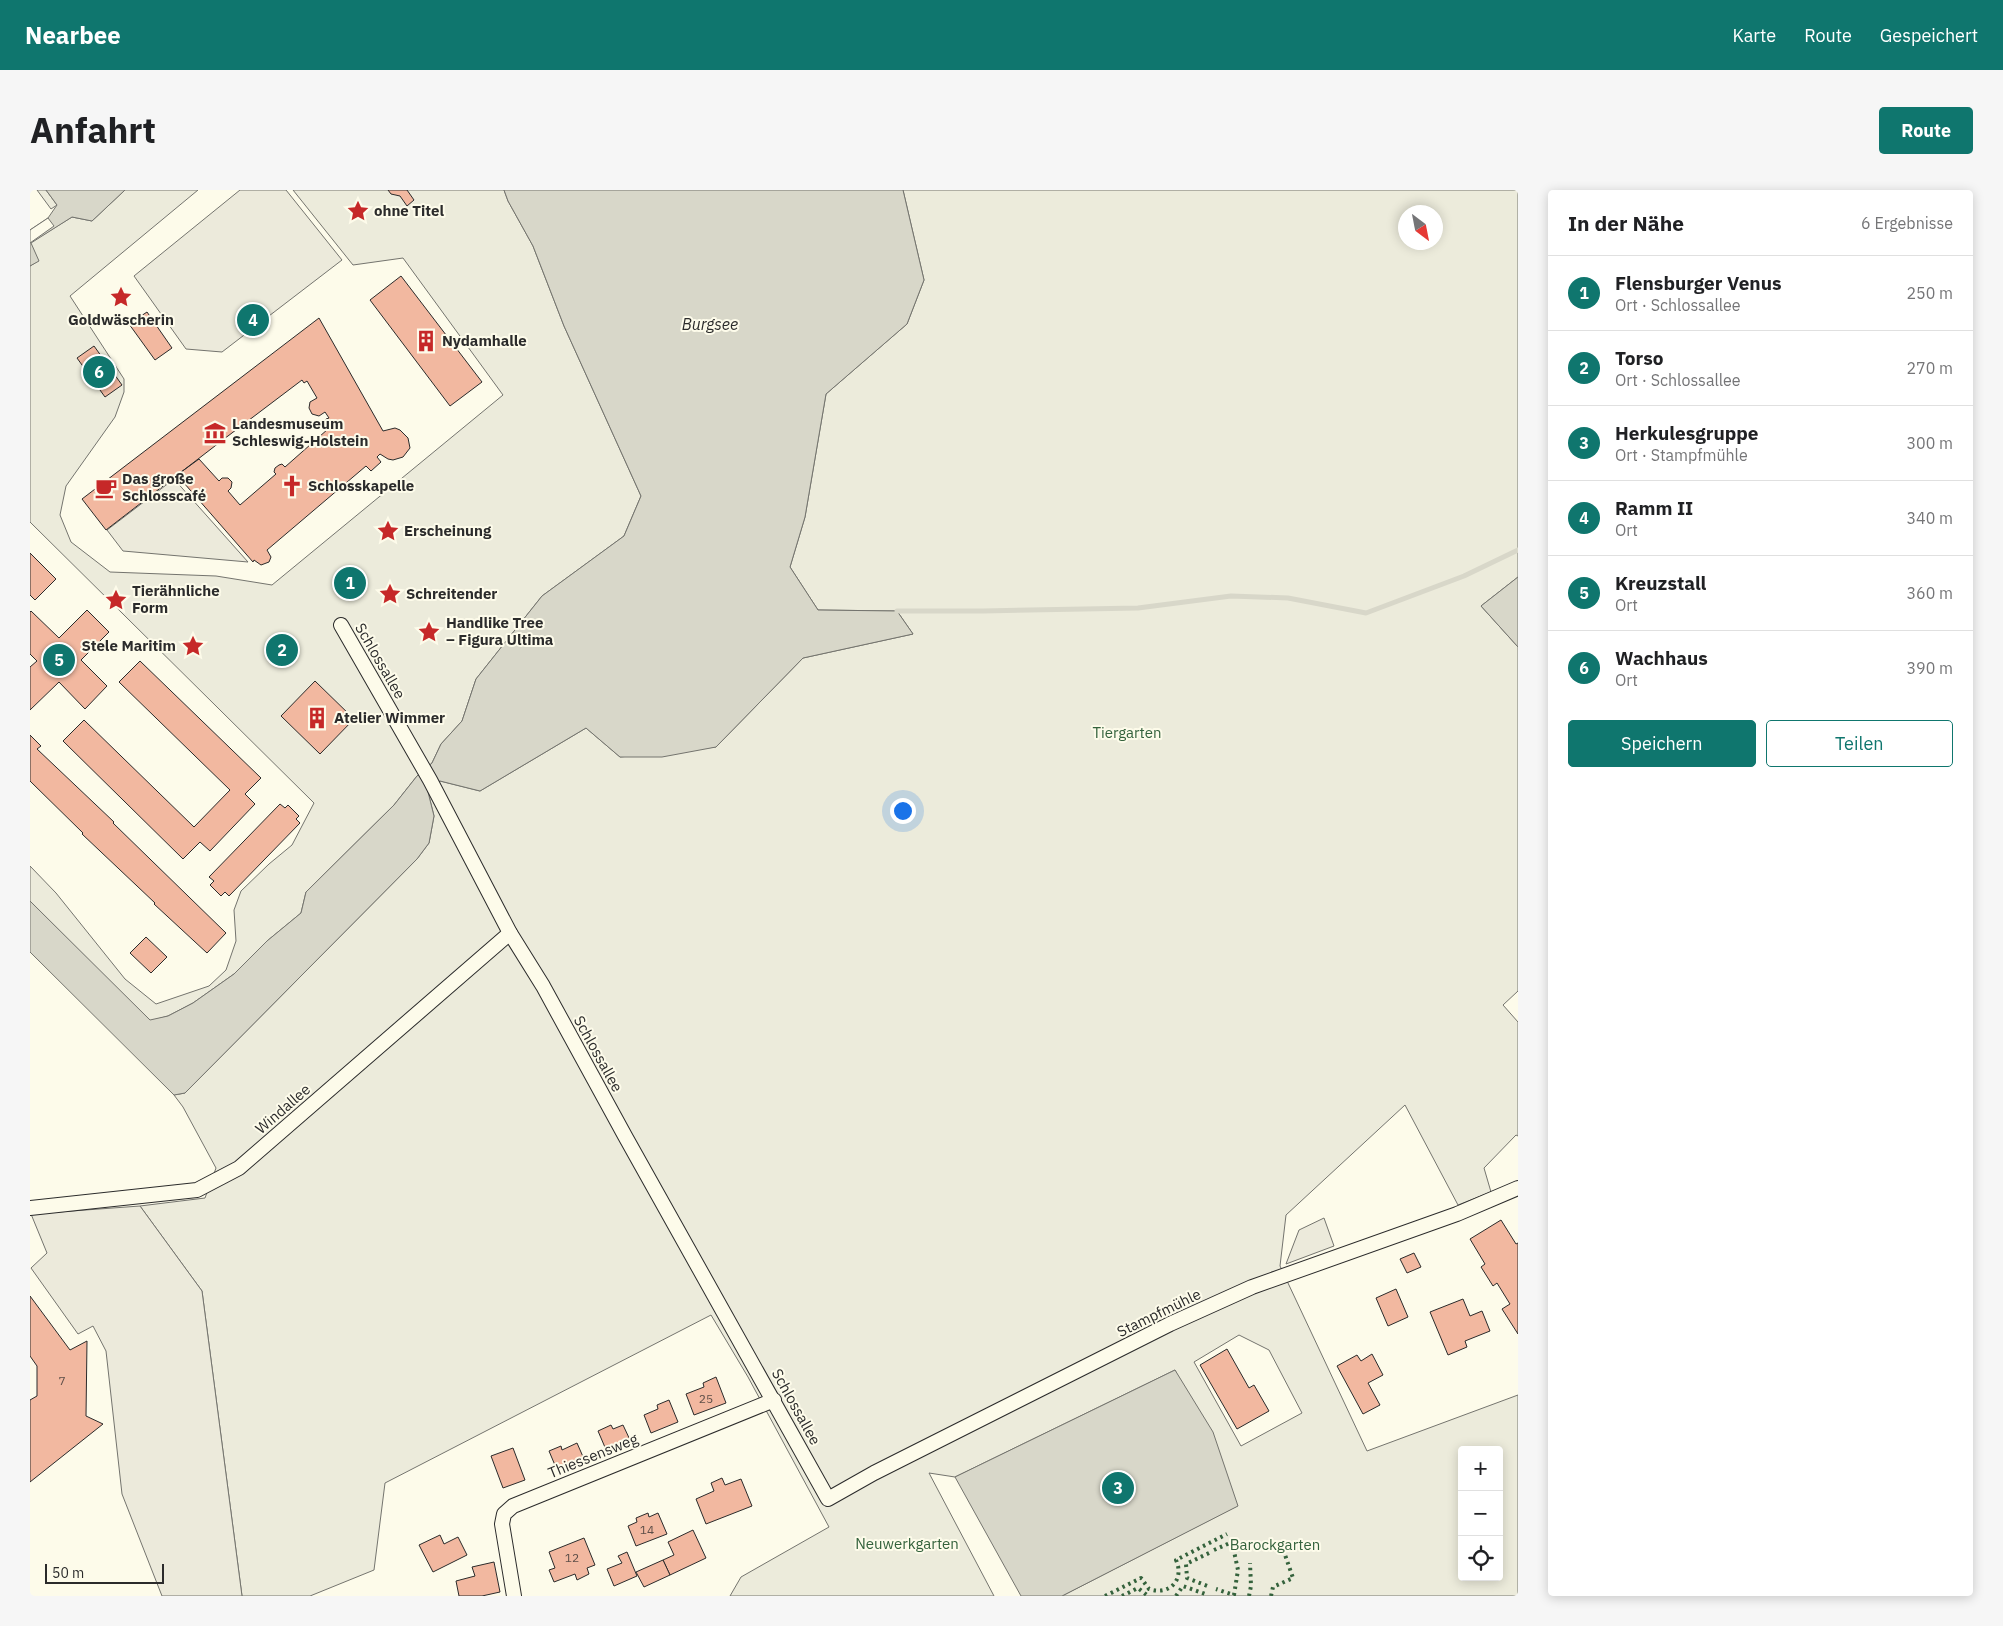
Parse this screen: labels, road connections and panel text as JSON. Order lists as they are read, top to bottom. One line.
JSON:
{"streets":{"street":["Schlossallee","Windallee","Stampfmühle","Thiessensweg"]},"crossings":[["Schlossallee","Windallee"],["Schlossallee","Stampfmühle"],["Schlossallee","Thiessensweg"]],"water":["Burgsee"],"parks":["Tiergarten","Neuwerkgarten","Barockgarten"],"places":{"place":["ohne Titel","Goldwäscherin","Erscheinung","Schreitender","Tierähnliche Form","Handlike Tree – Figura Ultima","Stele Maritim"],"building":["Nydamhalle","Atelier Wimmer"],"museum":["Landesmuseum Schleswig-Holstein"],"church":["Schlosskapelle"],"cafe":["Das große Schlosscafé"]},"house_numbers":["7","25","14","12"],"scale_bar":"50 m","north":"bottom right","page":{"header":"Nearbee","nav":["Karte","Route","Gespeichert"],"title":"Anfahrt","buttons":["Route",["Speichern","Teilen"]],"heading":["In der Nähe","6 Ergebnisse"],"list":[{"mark":"1","name":"Flensburger Venus","note":"Ort · Schlossallee","value":"250 m"},{"mark":"2","name":"Torso","note":"Ort · Schlossallee","value":"270 m"},{"mark":"3","name":"Herkulesgruppe","note":"Ort · Stampfmühle","value":"300 m"},{"mark":"4","name":"Ramm II","note":"Ort","value":"340 m"},{"mark":"5","name":"Kreuzstall","note":"Ort","value":"360 m"},{"mark":"6","name":"Wachhaus","note":"Ort","value":"390 m"}],"pins":["4","6","1","2","5","3"],"map_buttons":["+","−"],"scale":"50 m"}}
